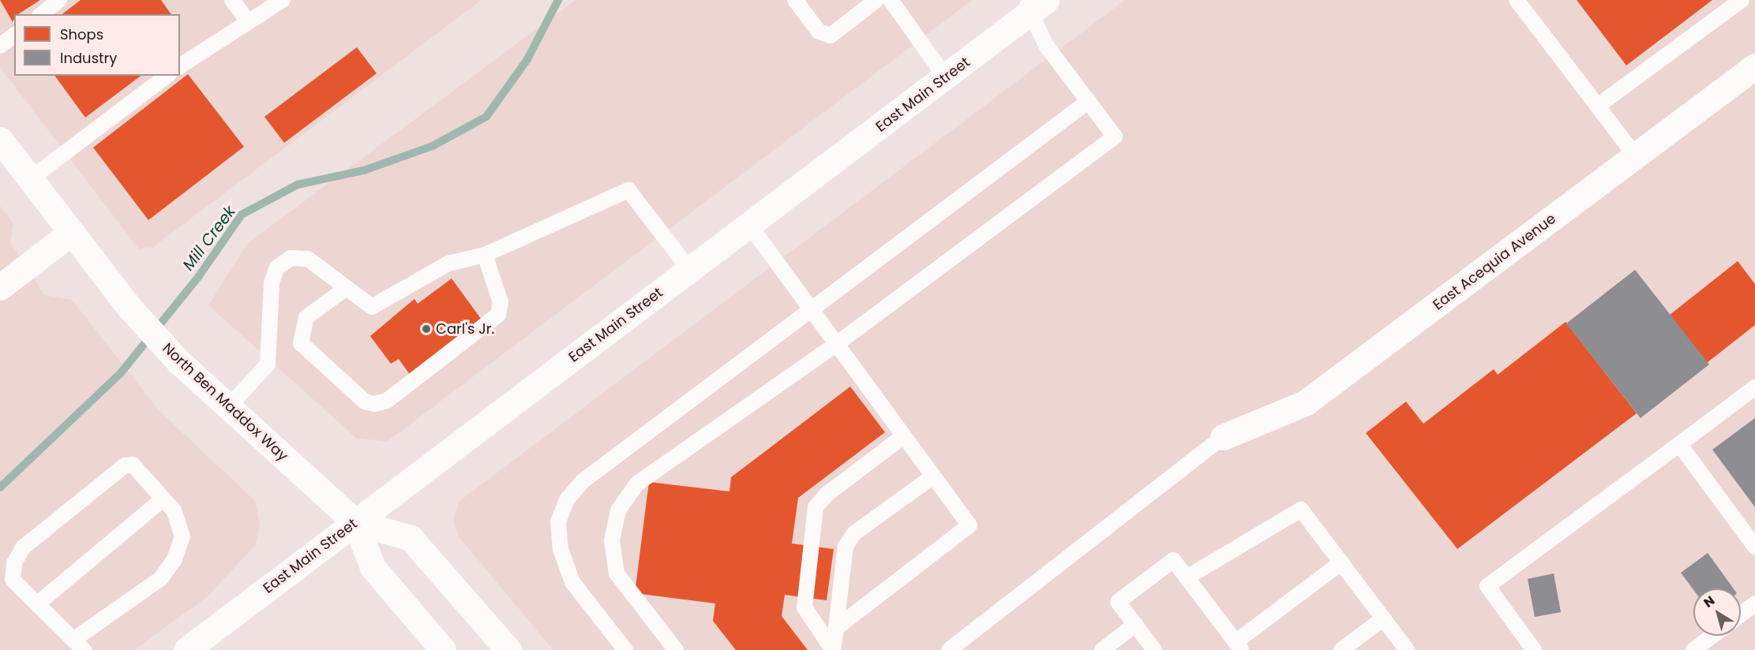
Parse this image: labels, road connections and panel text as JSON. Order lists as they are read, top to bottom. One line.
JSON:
{"streets":{"street":["East Main Street","East Acequia Avenue","North Ben Maddox Way"]},"crossings":[["East Main Street","North Ben Maddox Way"]],"water":["Mill Creek"],"places":["Carl's Jr."],"legend":["Shops","Industry"],"north":"top left"}
